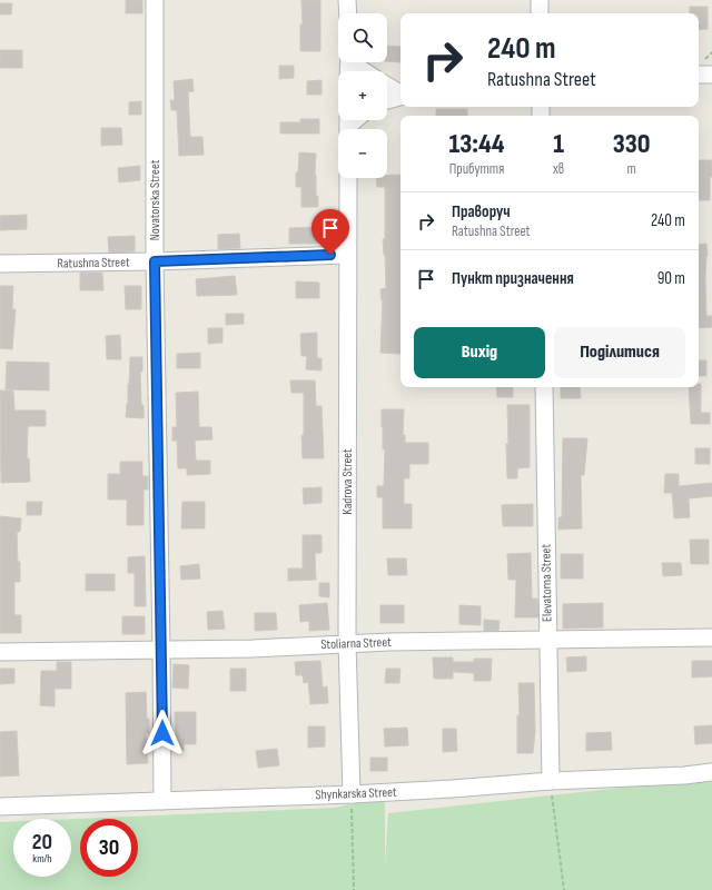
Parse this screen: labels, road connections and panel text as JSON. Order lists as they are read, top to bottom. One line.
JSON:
{"streets":{"street":["Novatorska Street","Ratushna Street","Kadrova Street","Elevatorna Street","Stoliarna Street","Shynkarska Street"]},"crossings":[["Novatorska Street","Ratushna Street"],["Novatorska Street","Stoliarna Street"],["Novatorska Street","Shynkarska Street"],["Ratushna Street","Kadrova Street"],["Kadrova Street","Stoliarna Street"],["Kadrova Street","Shynkarska Street"],["Elevatorna Street","Stoliarna Street"],["Elevatorna Street","Shynkarska Street"]],"page":{"map_buttons":["+","−"],"turn":["240 m","Ratushna Street"],"eta":["13:44","Прибуття","1","хв","330","m"],"list":[{"name":"Праворуч","note":"Ratushna Street","value":"240 m"},{"name":"Пункт призначення","value":"90 m"}],"buttons":["Вихід","Поділитися"],"speed":"20 km/h","limit":"30"}}
